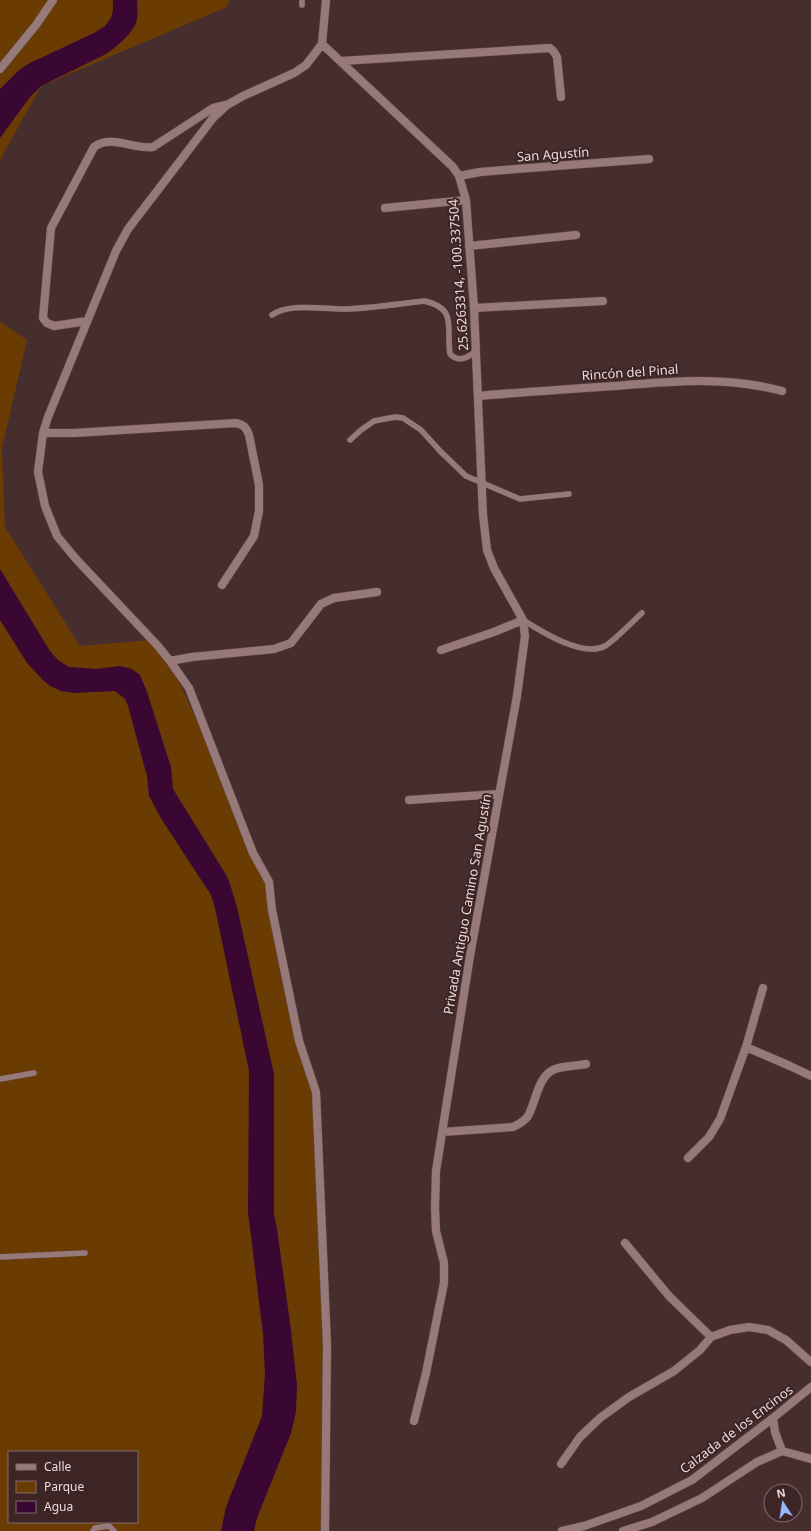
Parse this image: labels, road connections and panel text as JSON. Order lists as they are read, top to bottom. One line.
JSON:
{"streets":{"street":["San Agustín","25.6263314, -100.337504","Rincón del Pinal","Privada Antiguo Camino San Agustín","Calzada de los Encinos"]},"crossings":[["San Agustín","25.6263314, -100.337504"],["25.6263314, -100.337504","Rincón del Pinal"],["25.6263314, -100.337504","Privada Antiguo Camino San Agustín"],["Rincón del Pinal","Privada Antiguo Camino San Agustín"]],"legend":["Calle","Parque","Agua"],"north":"top"}
